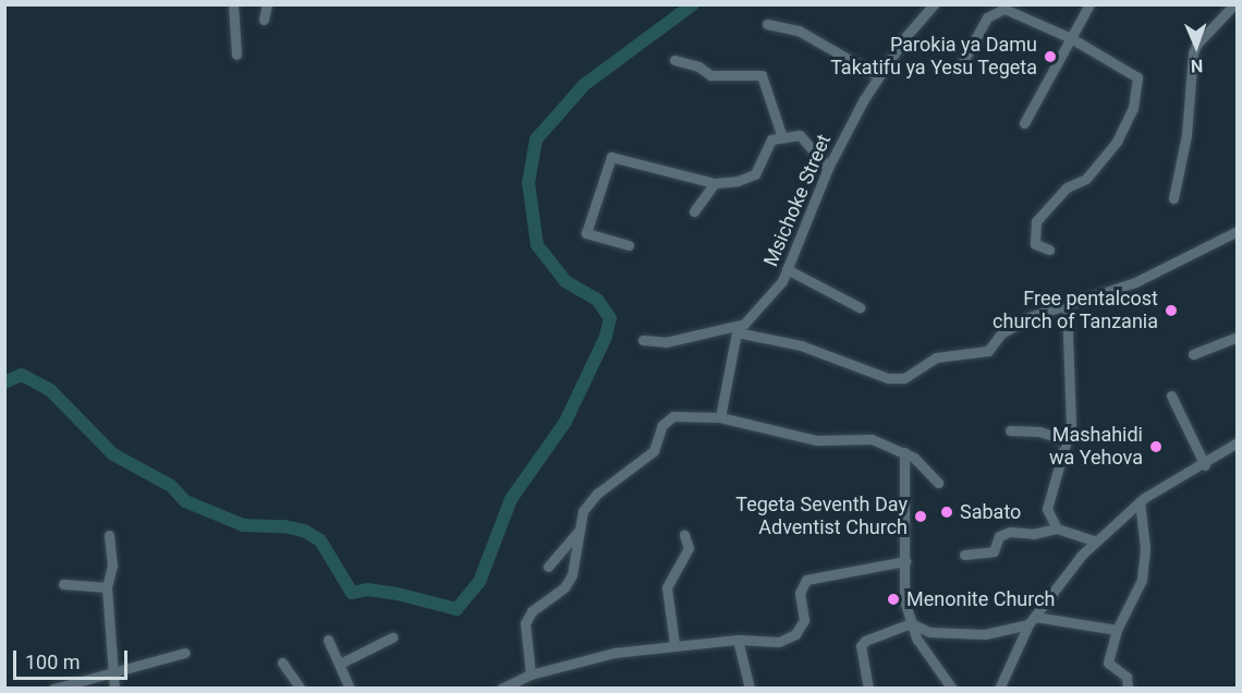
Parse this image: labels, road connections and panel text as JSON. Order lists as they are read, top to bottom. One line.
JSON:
{"streets":{"street":["Msichoke Street"]},"places":["Parokia ya Damu Takatifu ya Yesu Tegeta","Free pentalcost church of Tanzania","Mashahidi wa Yehova","Sabato","Tegeta Seventh Day Adventist Church","Menonite Church"],"scale_bar":"100 m","north":"bottom"}
